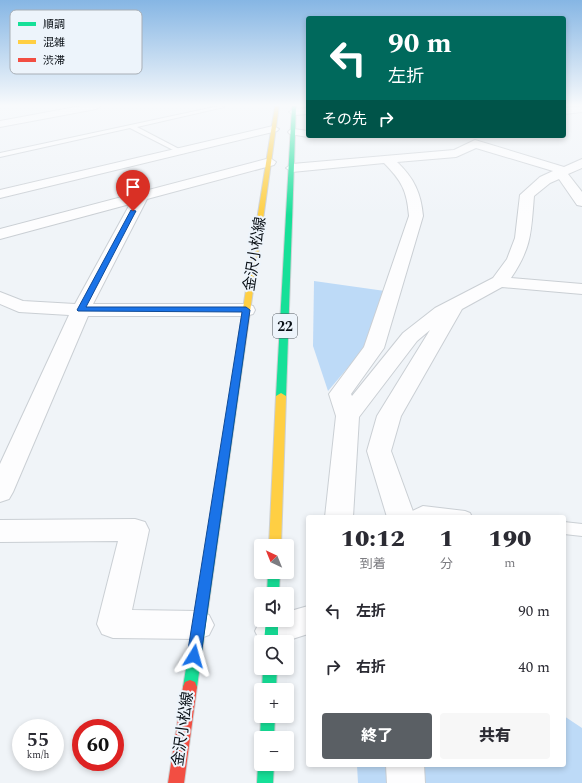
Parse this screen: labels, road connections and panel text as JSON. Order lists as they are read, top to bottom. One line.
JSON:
{"streets":{"main road":["金沢小松線","22"]},"legend":["順調","混雑","渋滞"],"north":"top left","page":{"turn":["90 m","左折"],"then":"その先","eta":["10:12","到着","1","分","190","m"],"map_buttons":["+","−"],"list":[{"name":"左折","value":"90 m"},{"name":"右折","value":"40 m"}],"buttons":["終了","共有"],"speed":"55 km/h","limit":"60"}}
